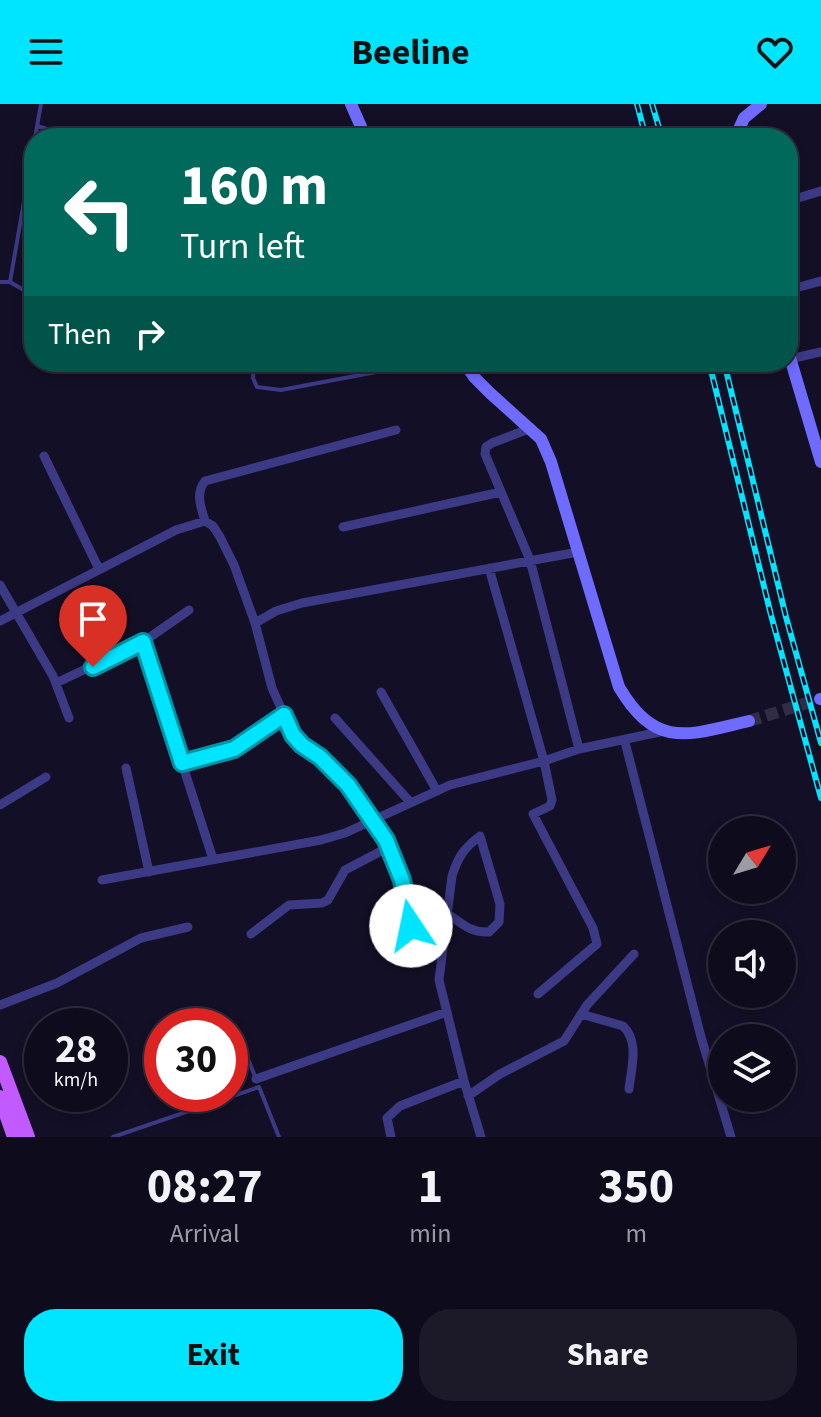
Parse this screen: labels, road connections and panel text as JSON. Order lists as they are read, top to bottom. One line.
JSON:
{"north":"top right","page":{"header":"Beeline","turn":["160 m","Turn left"],"then":"Then","speed":"28 km/h","limit":"30","eta":["08:27","Arrival","1","min","350","m"],"buttons":["Exit","Share"]}}
